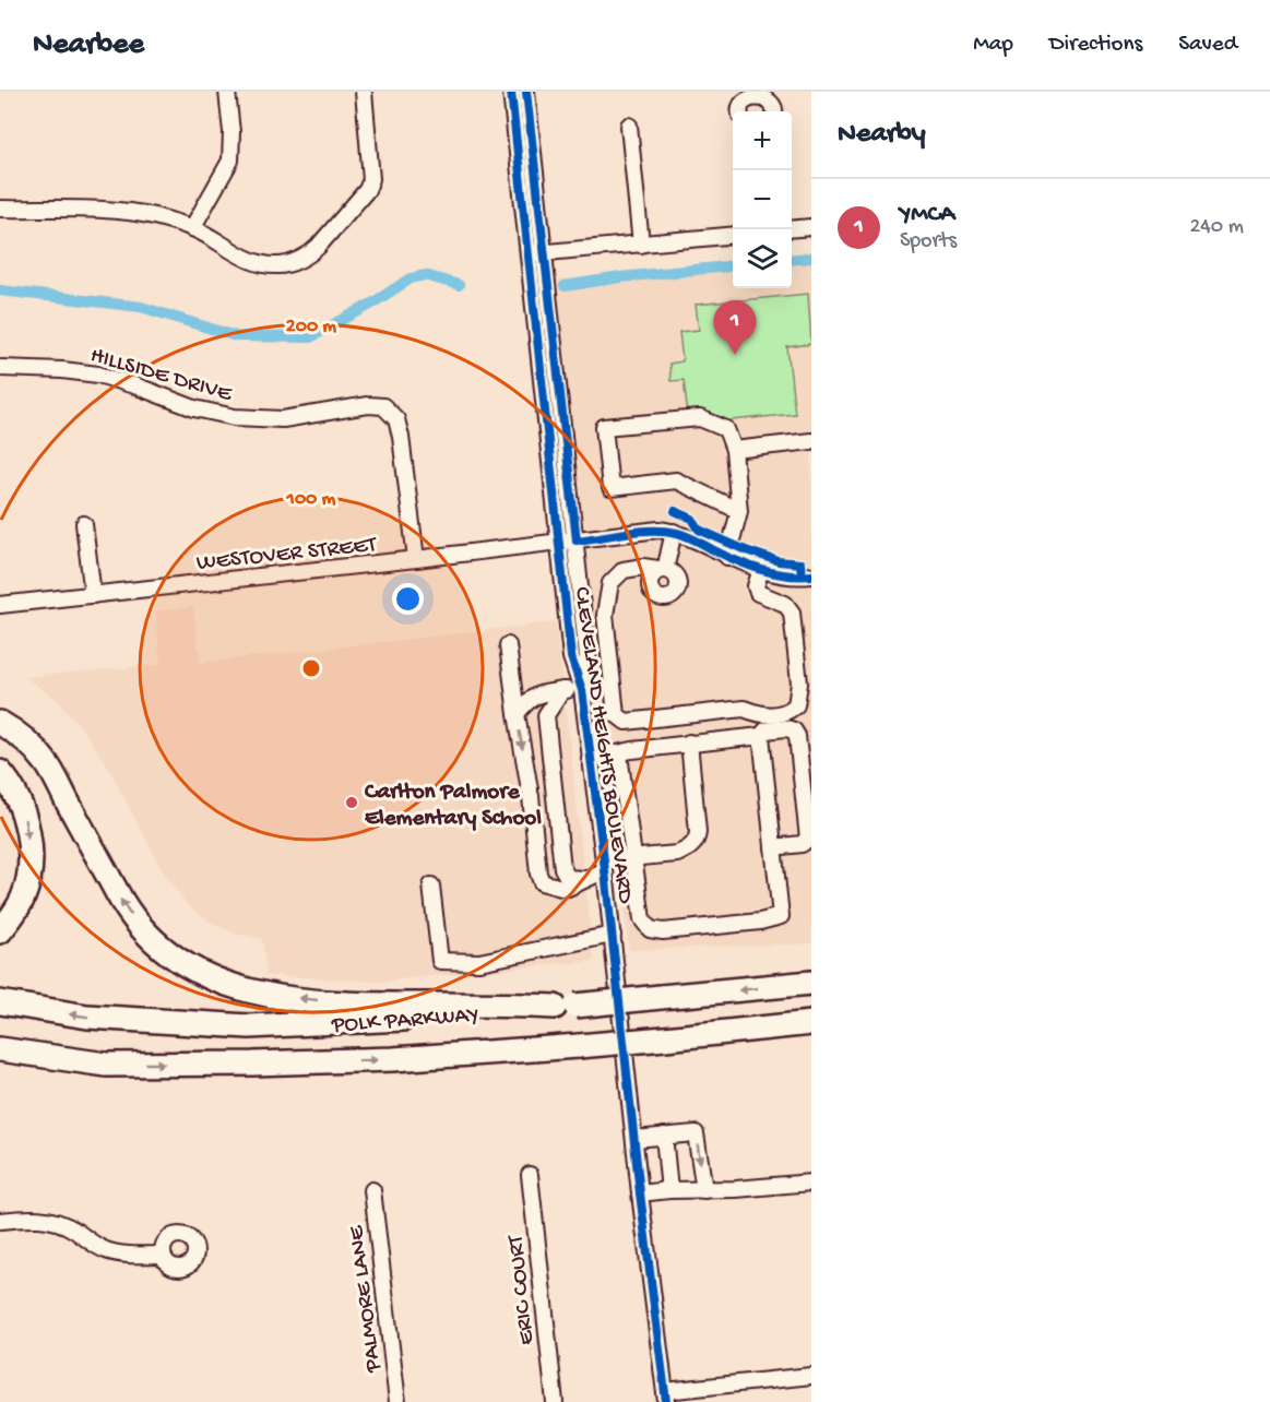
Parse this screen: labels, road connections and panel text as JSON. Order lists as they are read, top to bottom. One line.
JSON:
{"streets":{"highway":["POLK PARKWAY"],"street":["HILLSIDE DRIVE","WESTOVER STREET","CLEVELAND HEIGHTS BOULEVARD","ERIC COURT","PALMORE LANE"]},"crossings":[["HILLSIDE DRIVE","WESTOVER STREET"],["WESTOVER STREET","CLEVELAND HEIGHTS BOULEVARD"]],"places":["Carlton Palmore Elementary School"],"page":{"header":"Nearbee","nav":["Map","Directions","Saved"],"heading":"Nearby","map_buttons":["+","−"],"list":[{"mark":"1","name":"YMCA","note":"Sports","value":"240 m"}],"pins":"1"},"rings":["200 m","100 m"]}
